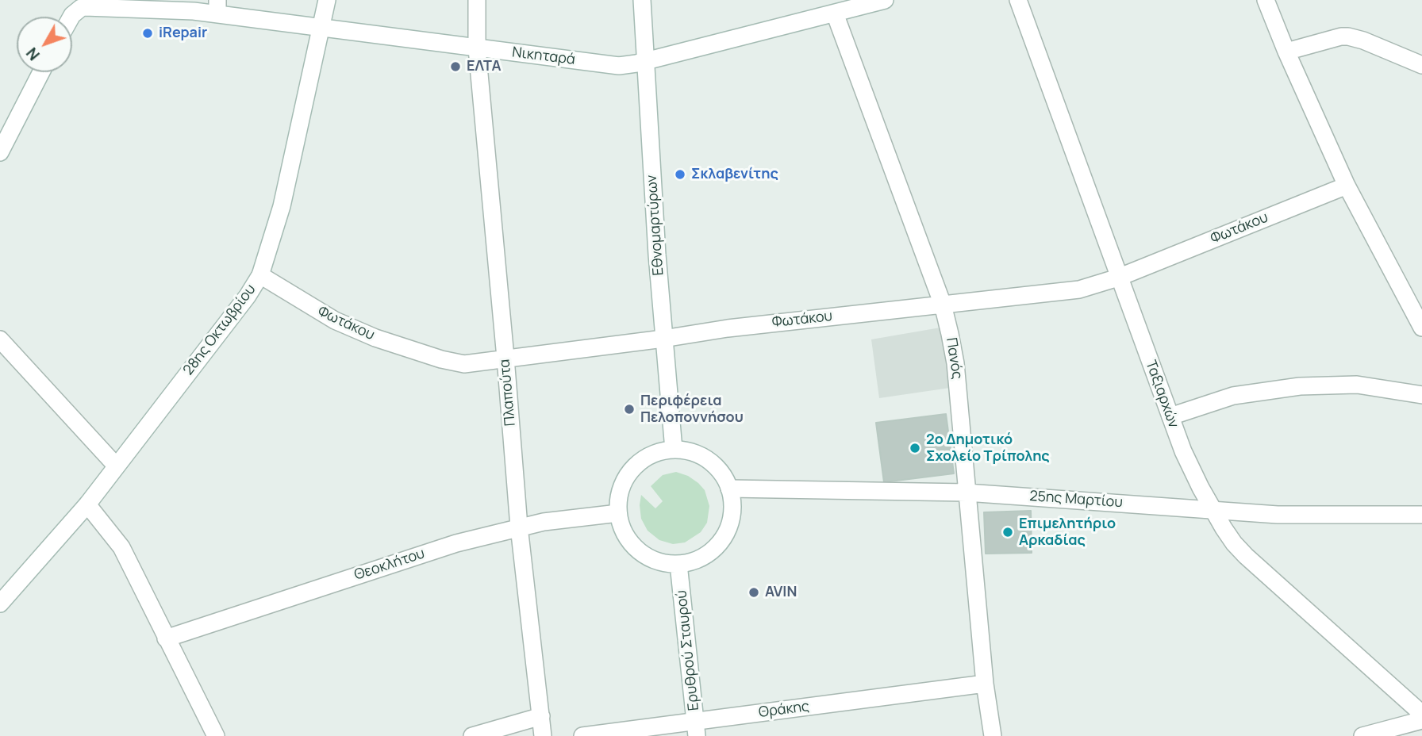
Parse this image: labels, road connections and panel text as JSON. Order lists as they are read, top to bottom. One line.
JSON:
{"streets":{"street":["Νικηταρά","Εθνομαρτύρων","Φωτάκου","28ης Οκτωβρίου","Πανός","Πλαπούτα","Ταξιαρχών","25ης Μαρτίου","Θεοκλήτου","Ερυθρού Σταυρού","Θράκης"]},"crossings":[["Νικηταρά","Εθνομαρτύρων"],["Νικηταρά","28ης Οκτωβρίου"],["Νικηταρά","Πανός"],["Νικηταρά","Πλαπούτα"],["Εθνομαρτύρων","Φωτάκου"],["Εθνομαρτύρων","25ης Μαρτίου"],["Εθνομαρτύρων","Θεοκλήτου"],["Εθνομαρτύρων","Ερυθρού Σταυρού"],["Φωτάκου","28ης Οκτωβρίου"],["Φωτάκου","Πανός"],["Φωτάκου","Πλαπούτα"],["Φωτάκου","Ταξιαρχών"],["Πανός","25ης Μαρτίου"],["Πανός","Θράκης"],["Πλαπούτα","Θεοκλήτου"],["Ταξιαρχών","25ης Μαρτίου"],["25ης Μαρτίου","Θεοκλήτου"],["25ης Μαρτίου","Ερυθρού Σταυρού"],["Θεοκλήτου","Ερυθρού Σταυρού"],["Ερυθρού Σταυρού","Θράκης"]],"places":["iRepair","ΕΛΤΑ","Σκλαβενίτης","Περιφέρεια Πελοποννήσου","2ο Δημοτικό Σχολείο Τρίπολης","Επιμελητήριο Αρκαδίας","AVIN"],"north":"bottom left"}
